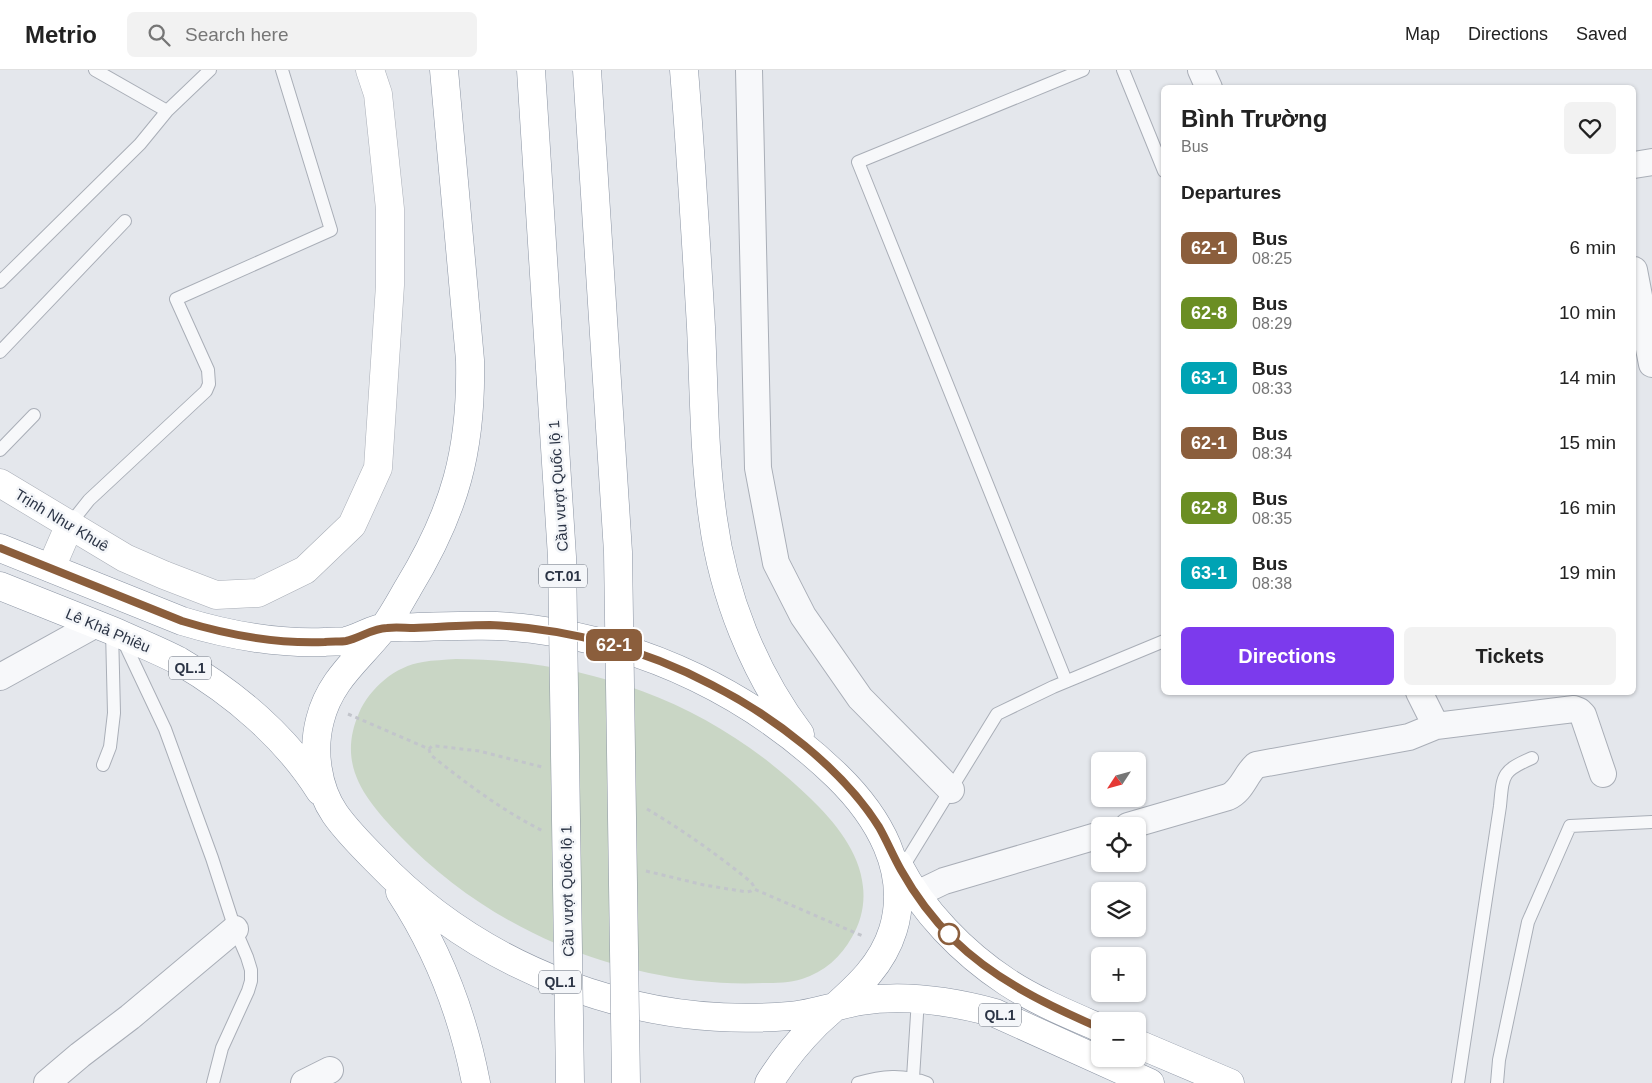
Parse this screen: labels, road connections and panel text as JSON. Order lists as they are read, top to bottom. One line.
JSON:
{"streets":{"main road":["Cầu vượt Quốc lộ 1","Trịnh Như Khuê","CT.01","Lê Khả Phiêu","QL.1"]},"crossings":[["Lê Khả Phiêu","QL.1"]],"lines":["bus line 62-1"],"north":"bottom left","page":{"header":"Metrio","search":"Search here","nav":["Map","Directions","Saved"],"on_map":"62-1","heading":[["Bình Trường","Bus"],"Departures"],"list":[{"mark":"62-1","name":"Bus","note":"08:25","value":"6 min"},{"mark":"62-8","name":"Bus","note":"08:29","value":"10 min"},{"mark":"63-1","name":"Bus","note":"08:33","value":"14 min"},{"mark":"62-1","name":"Bus","note":"08:34","value":"15 min"},{"mark":"62-8","name":"Bus","note":"08:35","value":"16 min"},{"mark":"63-1","name":"Bus","note":"08:38","value":"19 min"}],"buttons":["Directions","Tickets"],"map_buttons":["+","−"]}}
